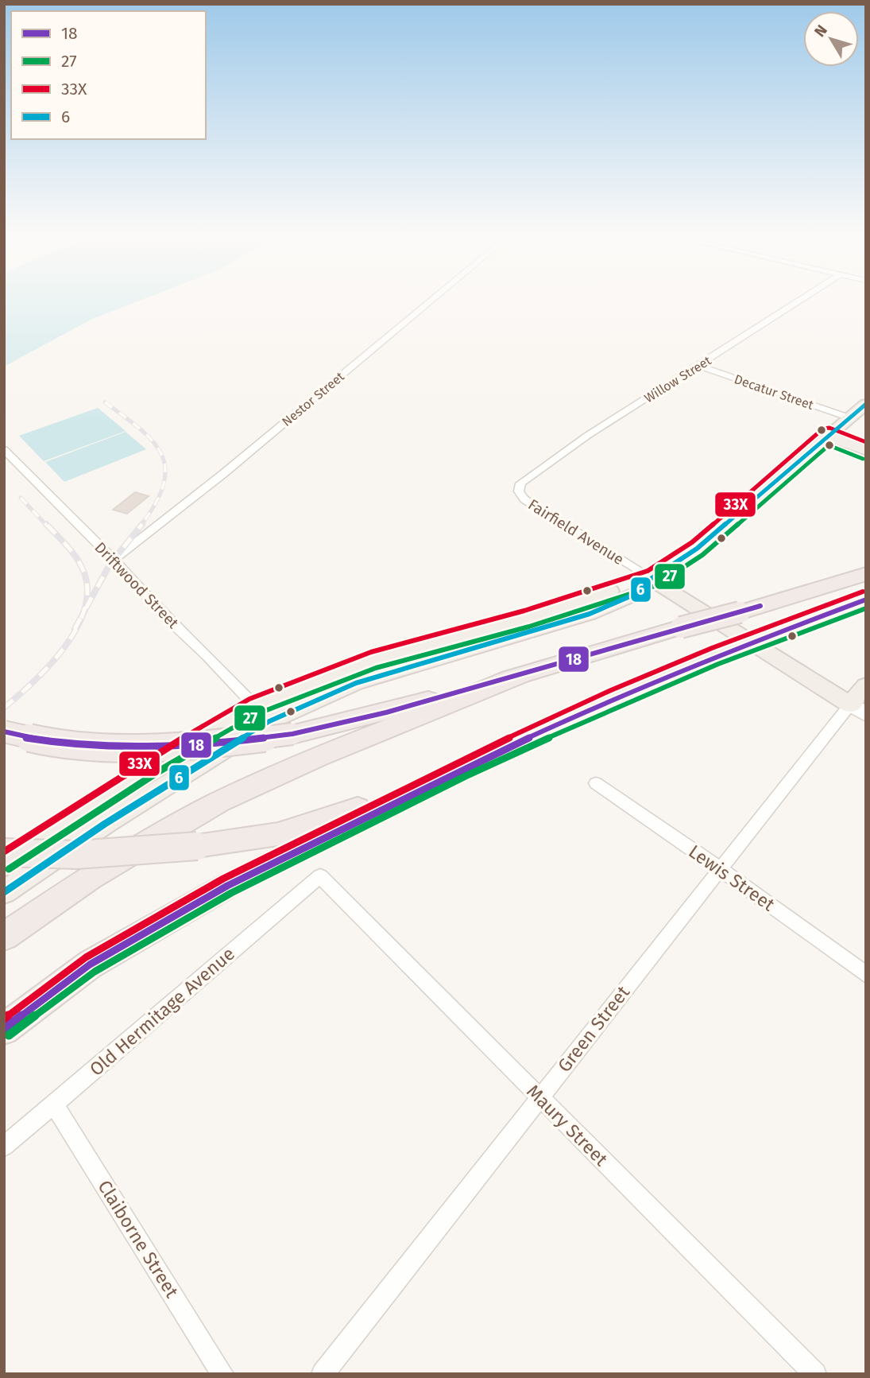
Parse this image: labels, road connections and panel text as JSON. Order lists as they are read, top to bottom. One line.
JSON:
{"streets":{"main road":["Fairfield Avenue","Green Street"],"street":["Willow Street","Decatur Street","Nestor Street","Driftwood Street","Lewis Street","Old Hermitage Avenue","Maury Street","Claiborne Street"]},"crossings":[["Willow Street","Decatur Street"],["Willow Street","Fairfield Avenue"],["Nestor Street","Driftwood Street"],["Fairfield Avenue","Green Street"],["Lewis Street","Green Street"],["Old Hermitage Avenue","Maury Street"],["Old Hermitage Avenue","Claiborne Street"],["Green Street","Maury Street"]],"lines":["transit line 6","transit line 33X","transit line 27","transit line 18"],"legend":["18","27","33X","6"],"north":"top left"}
